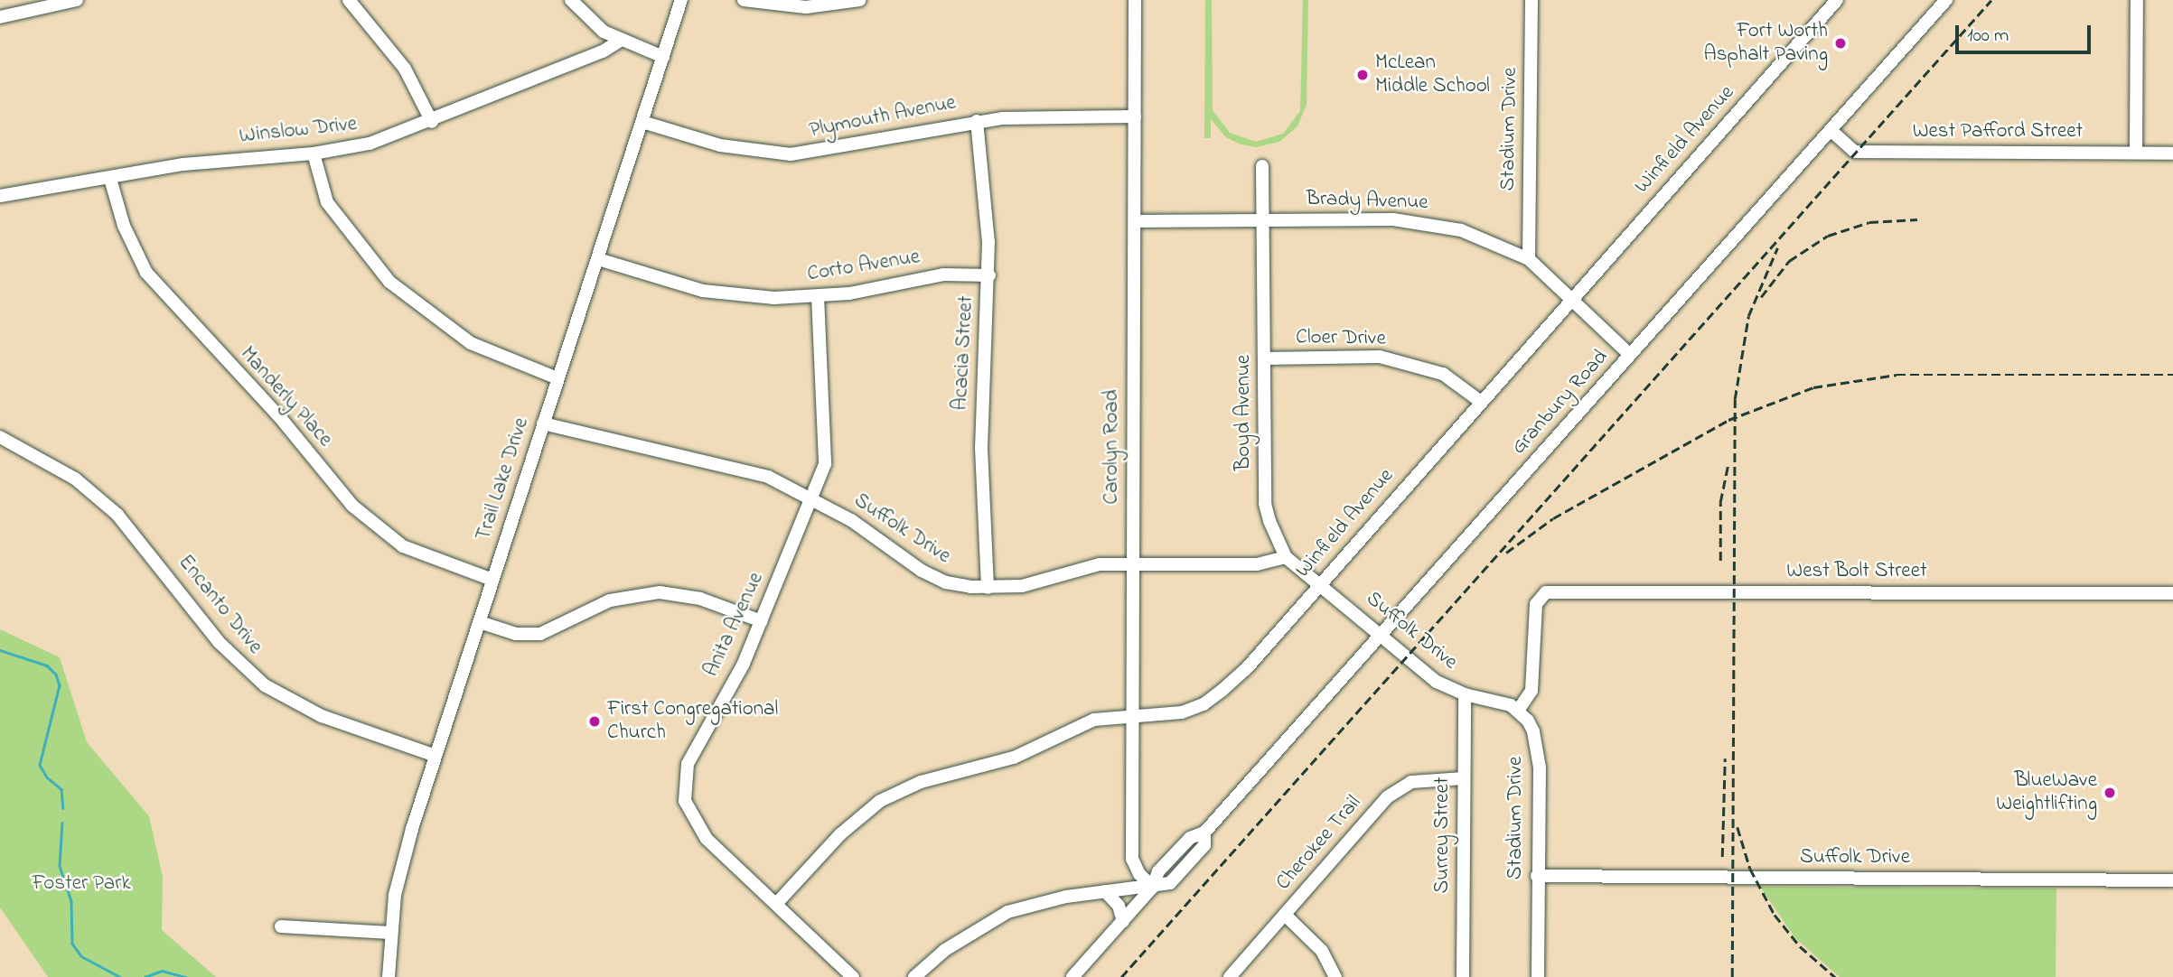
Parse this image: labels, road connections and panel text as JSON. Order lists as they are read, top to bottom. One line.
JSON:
{"streets":{"street":["Plymouth Avenue","Stadium Drive","Winslow Drive","West Pafford Street","Winfield Avenue","Brady Avenue","Corto Avenue","Cloer Drive","Acacia Street","Manderly Place","Granbury Road","Boyd Avenue","Carolyn Road","Trail Lake Drive","Suffolk Drive","West Bolt Street","Encanto Drive","Anita Avenue","Surrey Street","Cherokee Trail"]},"crossings":[["Plymouth Avenue","Acacia Street"],["Plymouth Avenue","Carolyn Road"],["Plymouth Avenue","Trail Lake Drive"],["Stadium Drive","Brady Avenue"],["Stadium Drive","Suffolk Drive"],["Stadium Drive","West Bolt Street"],["Winslow Drive","Manderly Place"],["West Pafford Street","Granbury Road"],["Winfield Avenue","Brady Avenue"],["Winfield Avenue","Cloer Drive"],["Winfield Avenue","Carolyn Road"],["Winfield Avenue","Suffolk Drive"],["Winfield Avenue","Anita Avenue"],["Brady Avenue","Granbury Road"],["Brady Avenue","Boyd Avenue"],["Brady Avenue","Carolyn Road"],["Corto Avenue","Acacia Street"],["Corto Avenue","Trail Lake Drive"],["Corto Avenue","Anita Avenue"],["Cloer Drive","Boyd Avenue"],["Acacia Street","Suffolk Drive"],["Manderly Place","Trail Lake Drive"],["Granbury Road","Carolyn Road"],["Granbury Road","Suffolk Drive"],["Boyd Avenue","Suffolk Drive"],["Carolyn Road","Suffolk Drive"],["Trail Lake Drive","Suffolk Drive"],["Trail Lake Drive","Encanto Drive"],["Suffolk Drive","West Bolt Street"],["Suffolk Drive","Anita Avenue"],["Suffolk Drive","Surrey Street"],["Surrey Street","Cherokee Trail"]],"parks":["Foster Park"],"places":["Fort Worth Asphalt Paving","McLean Middle School","First Congregational Church","BlueWave Weightlifting"],"scale_bar":"100 m"}
